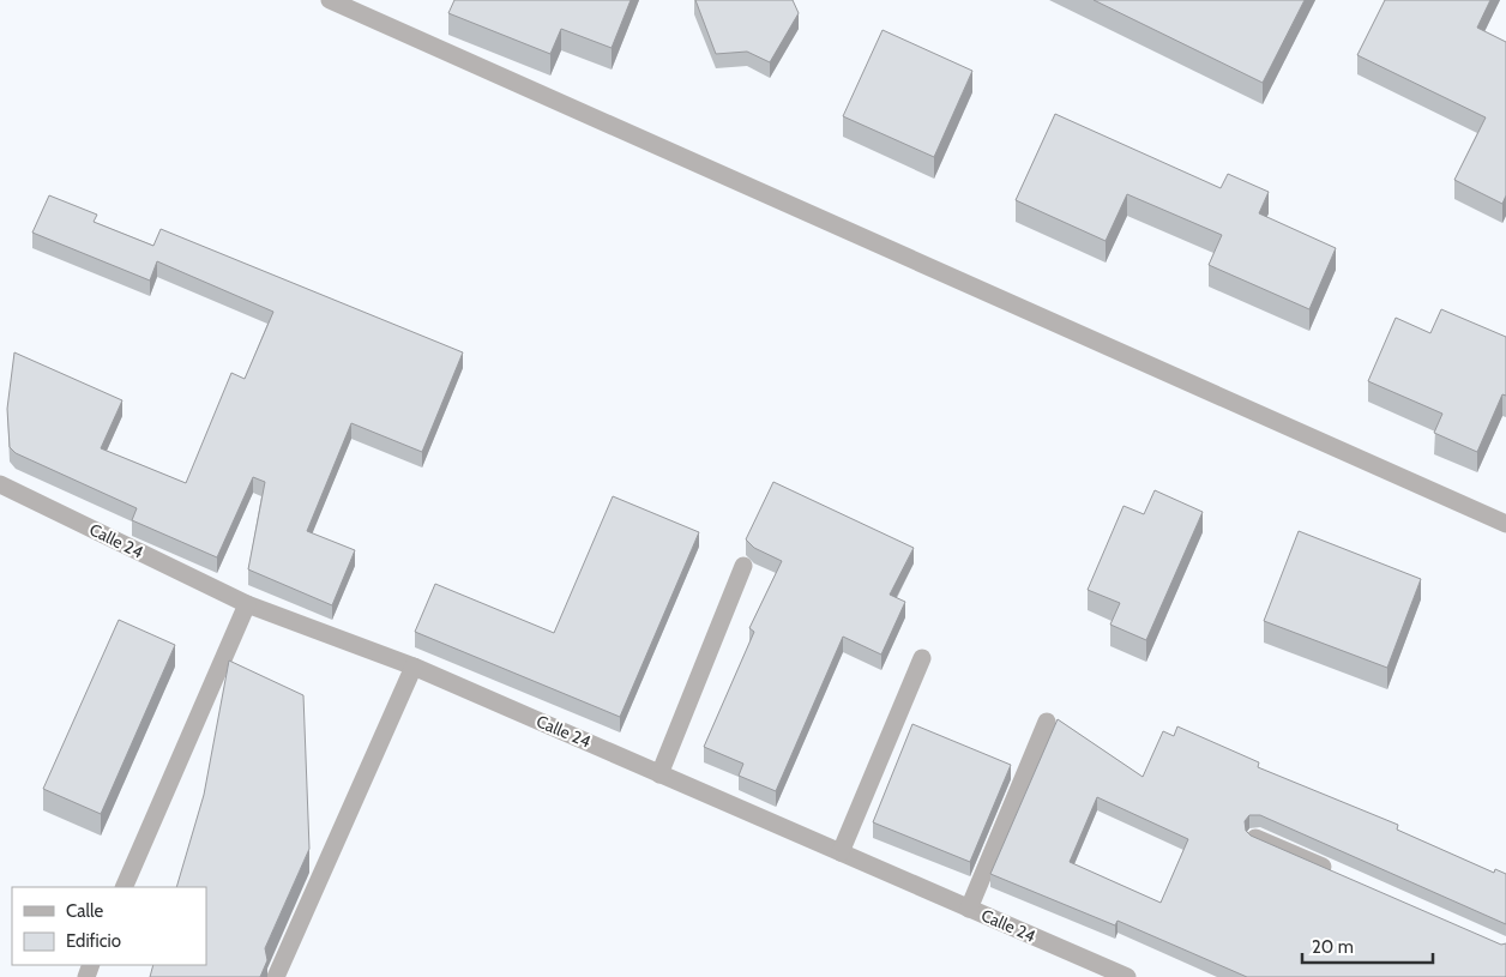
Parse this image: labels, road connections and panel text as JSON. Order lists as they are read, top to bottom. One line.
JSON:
{"streets":{"street":["Calle 24"]},"legend":["Calle","Edificio"],"scale_bar":"20 m"}
